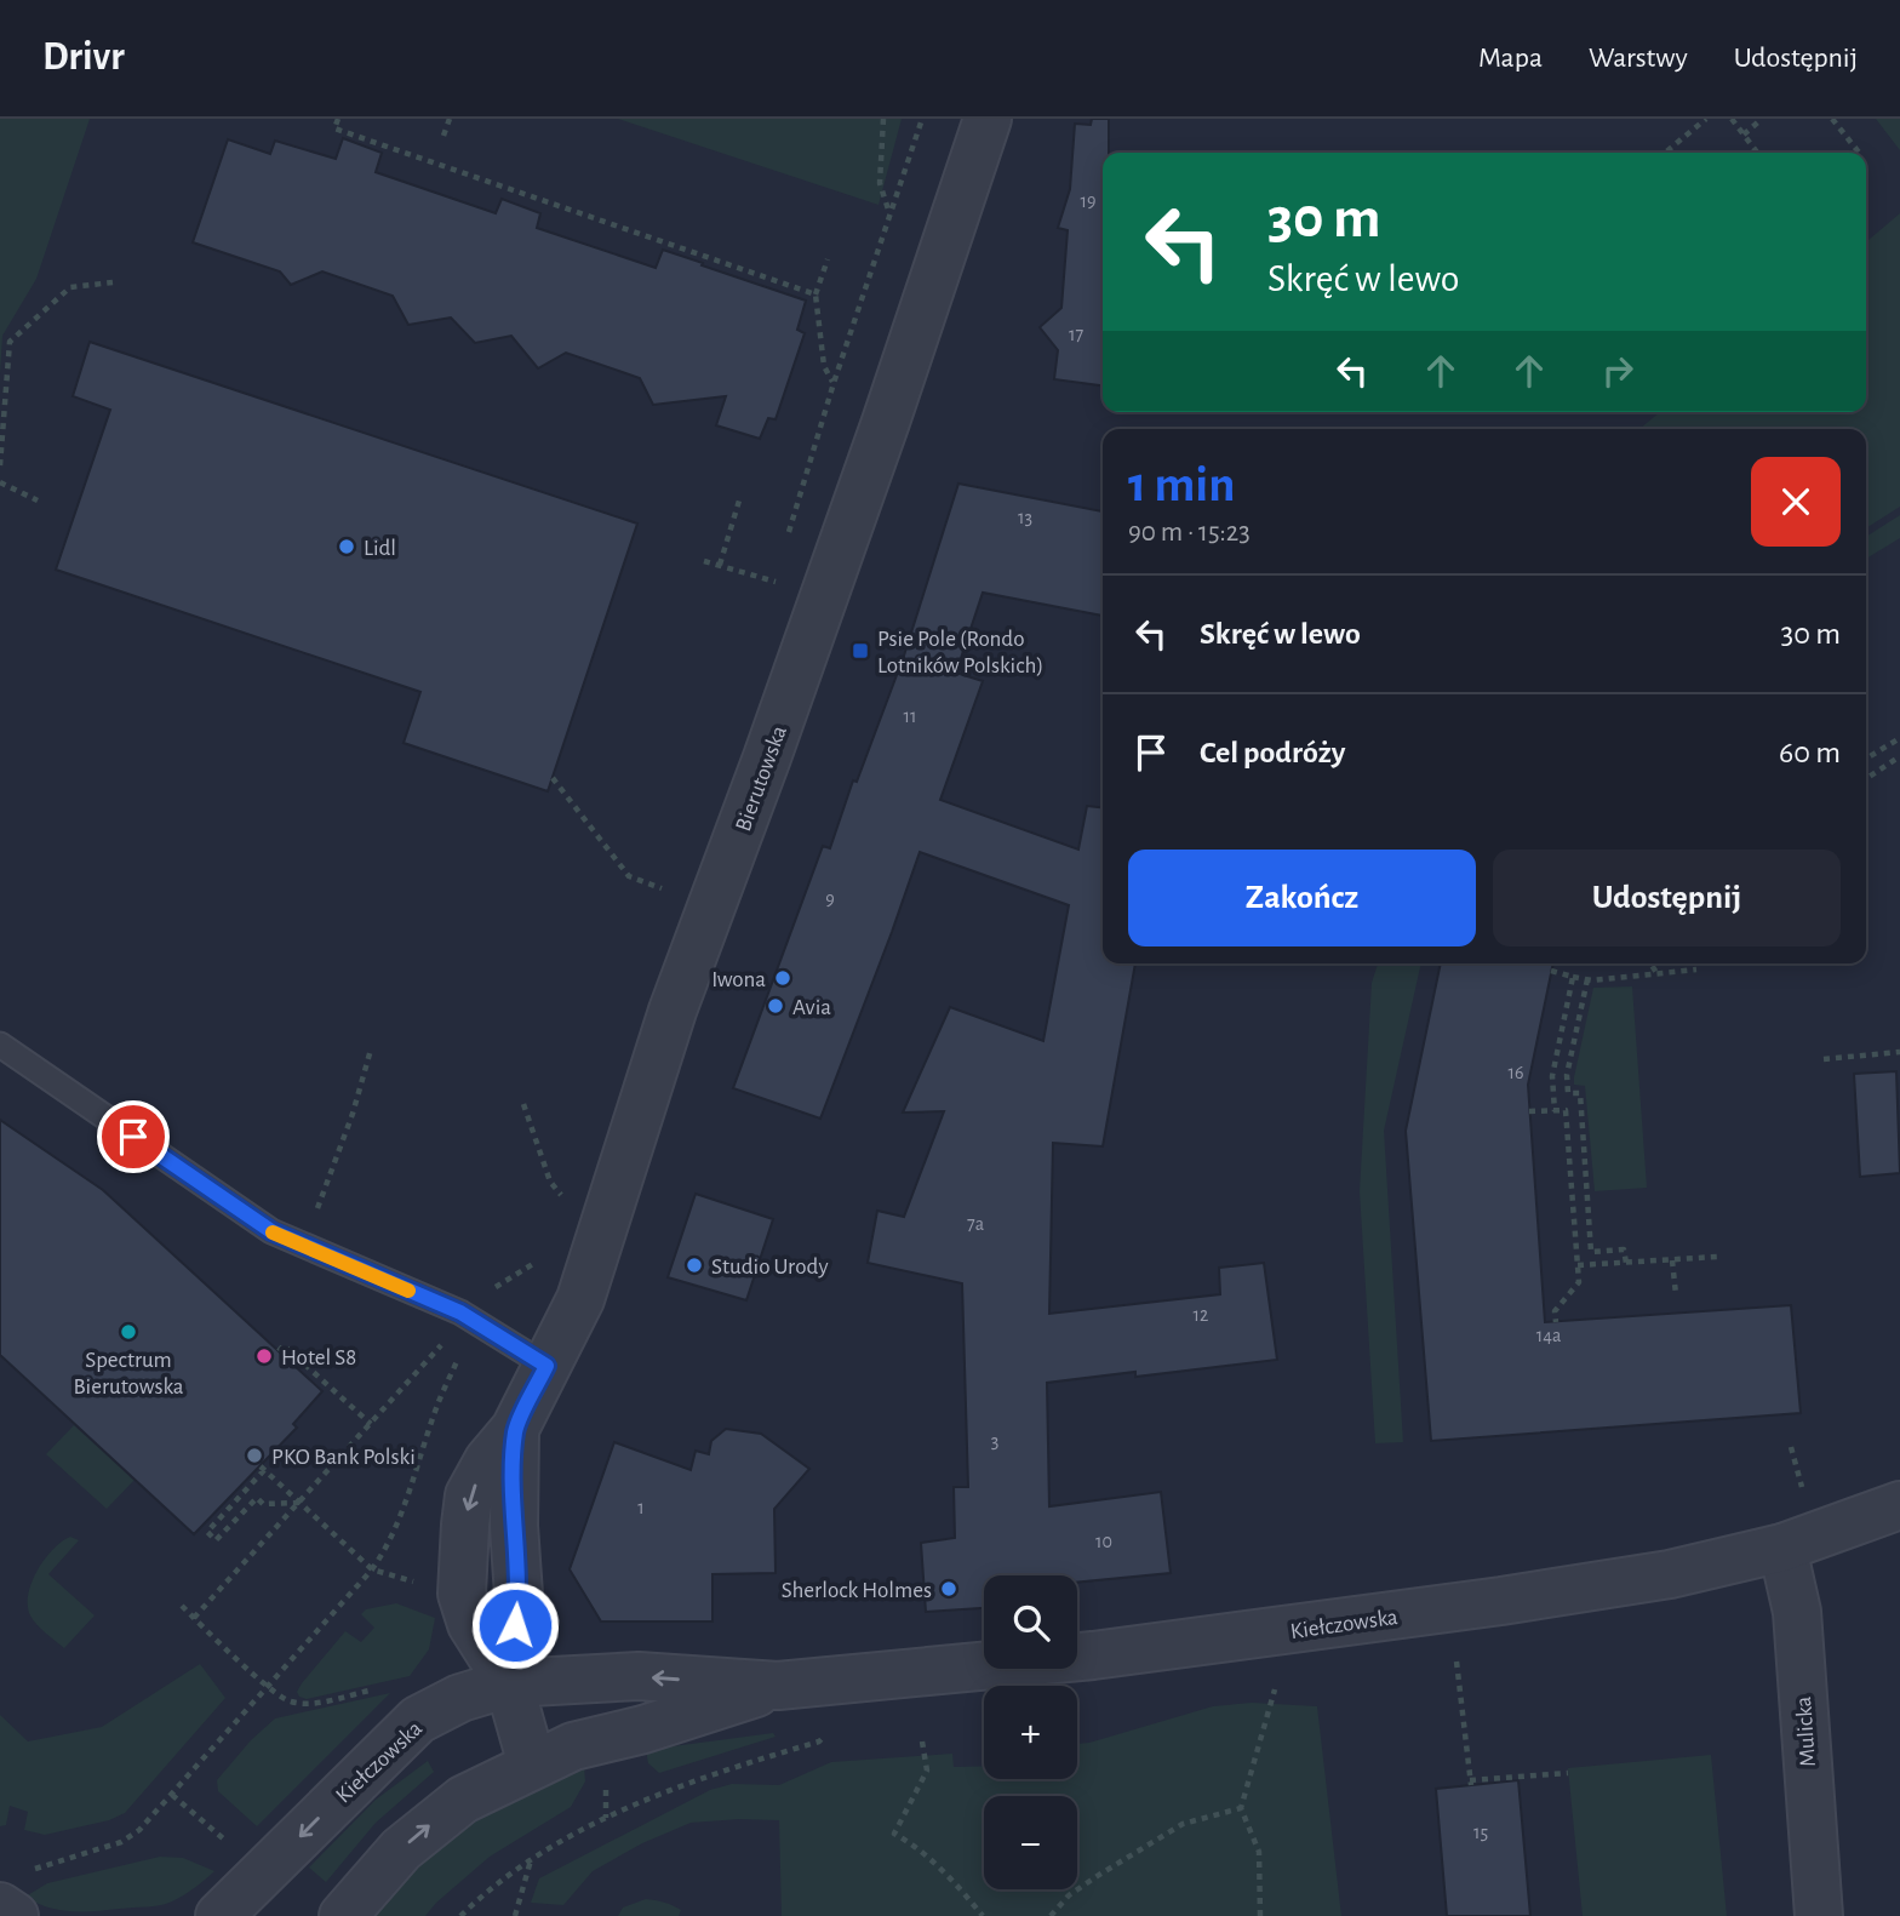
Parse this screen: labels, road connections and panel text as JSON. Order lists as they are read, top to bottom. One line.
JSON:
{"streets":{"street":["Bierutowska","Kiełczowska","Mulicka"]},"crossings":[["Bierutowska","Kiełczowska"],["Kiełczowska","Mulicka"]],"places":{"other":["Lidl","Iwona","Avia","Studio Urody","Spectrum Bierutowska","Hotel S8","PKO Bank Polski","Sherlock Holmes"],"transit":["Psie Pole (Rondo Lotników Polskich)"]},"house_numbers":["19","17","13","11","9","16","7a","12","14a","3","1","10","15"],"page":{"header":"Drivr","nav":["Mapa","Warstwy","Udostępnij"],"turn":["30 m","Skręć w lewo"],"heading":["1 min","90 m · 15:23"],"list":[{"name":"Skręć w lewo","value":"30 m"},{"name":"Cel podróży","value":"60 m"}],"buttons":["Zakończ","Udostępnij"],"map_buttons":["+","−"]}}
